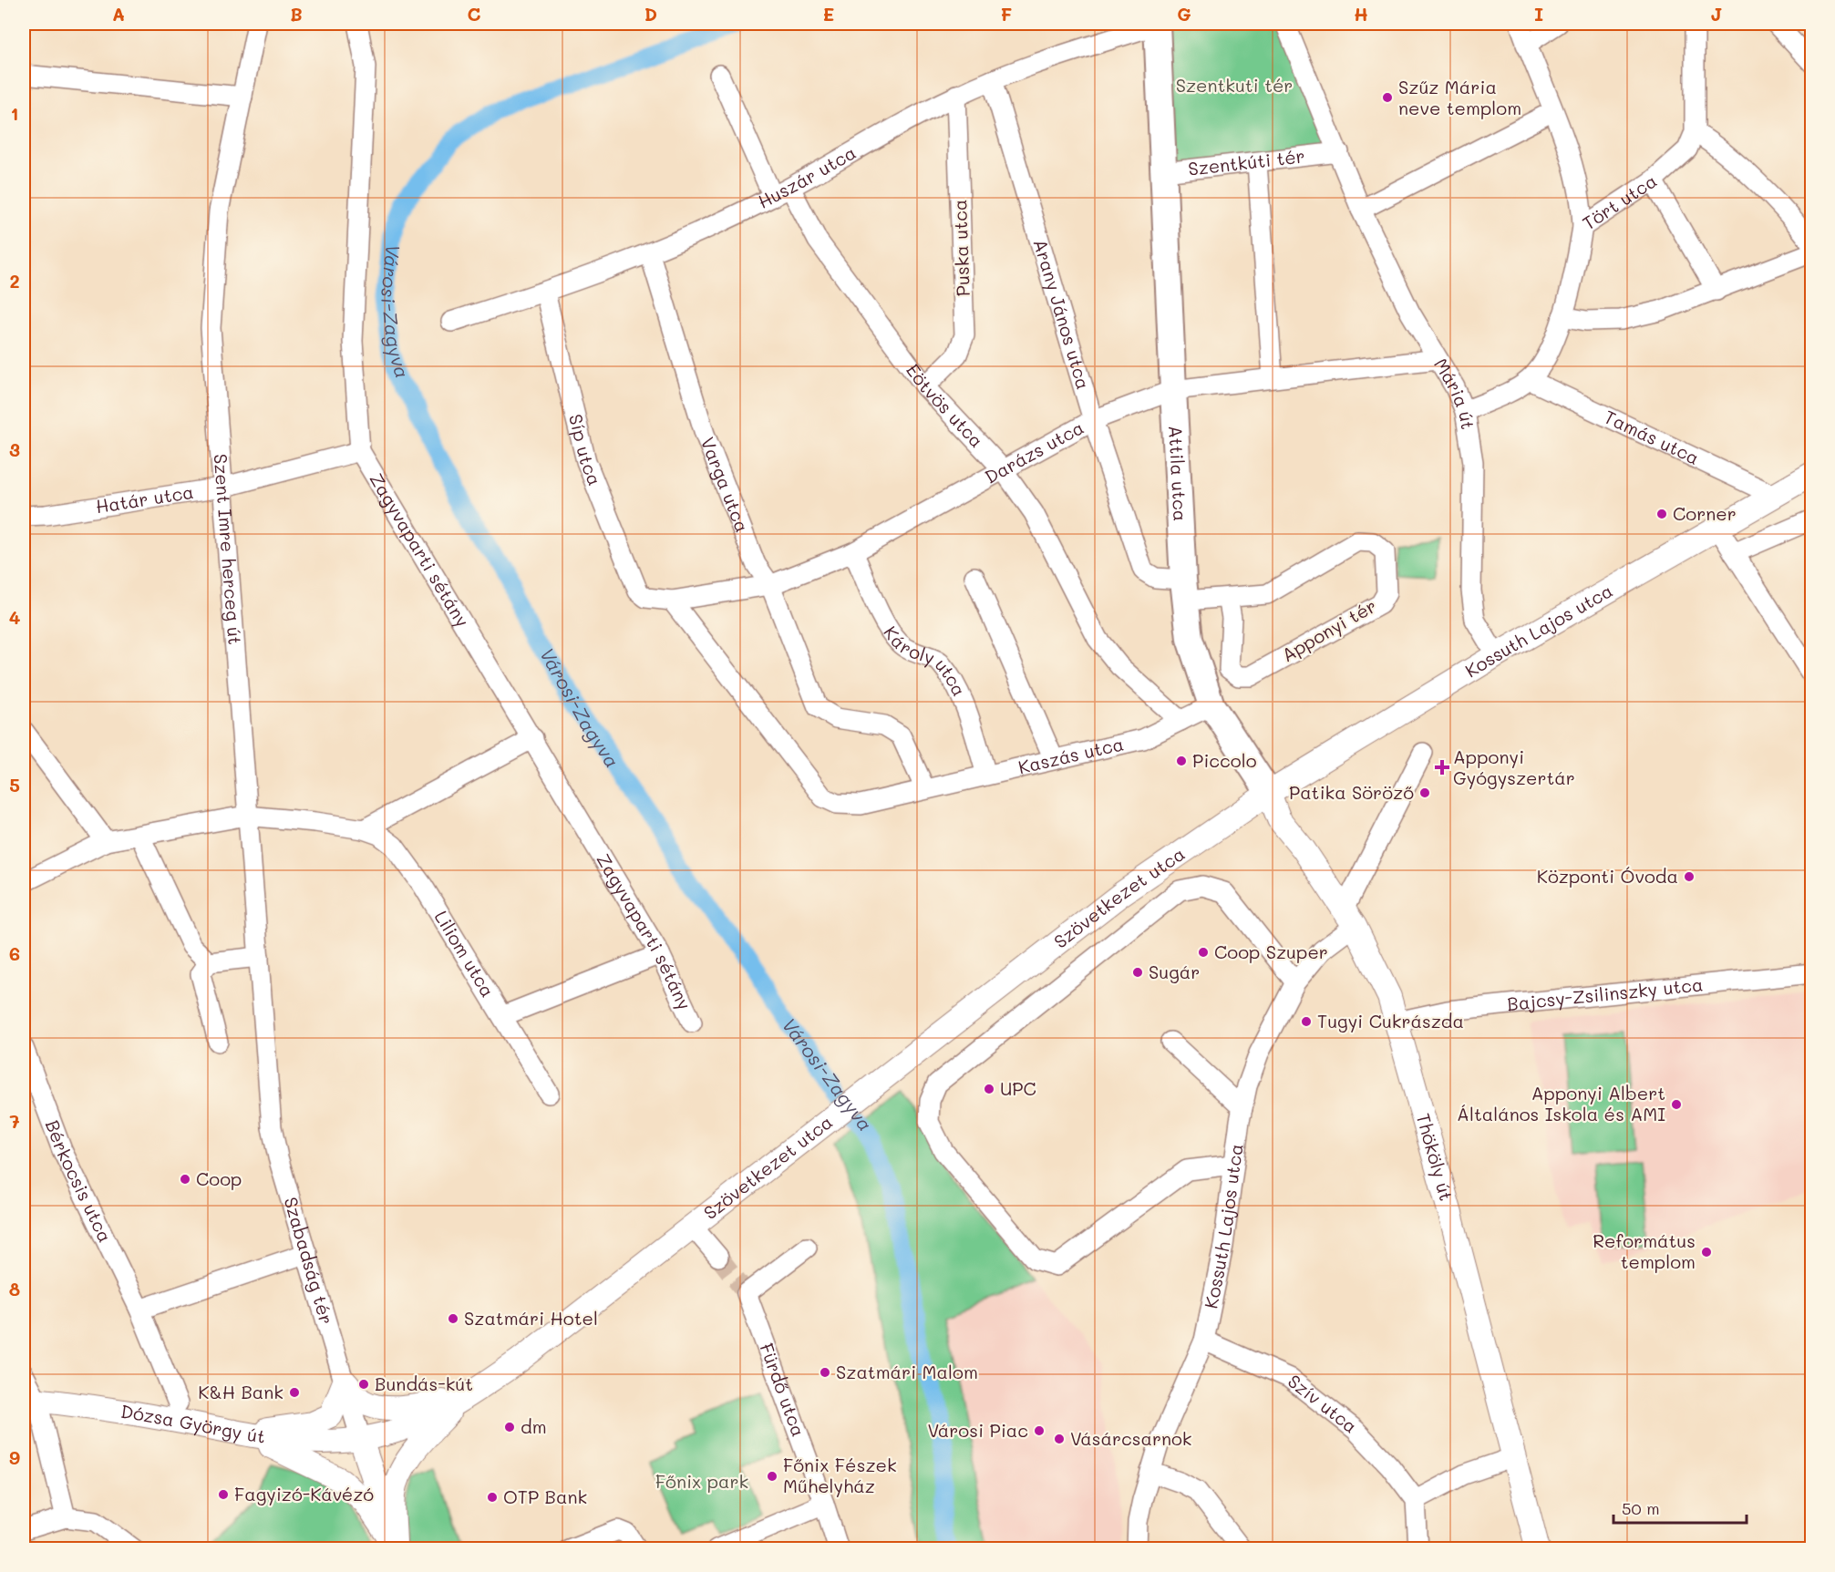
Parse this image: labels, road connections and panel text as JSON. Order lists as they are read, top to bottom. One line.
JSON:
{"streets":{"main road":["Szentkúti tér","Attila utca"],"street":["Huszár utca","Tört utca","Puska utca","Arany János utca","Mária út","Eötvös utca","Tamás utca","Síp utca","Darázs utca","Varga utca","Határ utca","Szent Imre herceg út","Zagyvaparti sétány","Apponyi tér","Kossuth Lajos utca","Károly utca","Kaszás utca","Szövetkezet utca","Liliom utca","Bajcsy-Zsilinszky utca","Thököly út","Bérkocsis utca","Szabadság tér","Fürdő utca","Szív utca","Dózsa György út"]},"crossings":[["Szentkúti tér","Huszár utca"],["Szentkúti tér","Mária út"],["Szentkúti tér","Attila utca"],["Huszár utca","Puska utca"],["Huszár utca","Arany János utca"],["Huszár utca","Eötvös utca"],["Huszár utca","Síp utca"],["Huszár utca","Varga utca"],["Tört utca","Mária út"],["Tört utca","Tamás utca"],["Puska utca","Eötvös utca"],["Arany János utca","Darázs utca"],["Arany János utca","Attila utca"],["Arany János utca","Apponyi tér"],["Mária út","Darázs utca"],["Mária út","Kossuth Lajos utca"],["Eötvös utca","Darázs utca"],["Eötvös utca","Kaszás utca"],["Tamás utca","Kossuth Lajos utca"],["Síp utca","Darázs utca"],["Darázs utca","Attila utca"],["Darázs utca","Varga utca"],["Darázs utca","Károly utca"],["Darázs utca","Kaszás utca"],["Attila utca","Apponyi tér"],["Attila utca","Kossuth Lajos utca"],["Attila utca","Kaszás utca"],["Attila utca","Szövetkezet utca"],["Attila utca","Thököly út"],["Varga utca","Kaszás utca"],["Határ utca","Szent Imre herceg út"],["Határ utca","Zagyvaparti sétány"],["Szent Imre herceg út","Szabadság tér"],["Kossuth Lajos utca","Szövetkezet utca"],["Kossuth Lajos utca","Thököly út"],["Kossuth Lajos utca","Szív utca"],["Károly utca","Kaszás utca"],["Szövetkezet utca","Thököly út"],["Szövetkezet utca","Szabadság tér"],["Szövetkezet utca","Dózsa György út"],["Bajcsy-Zsilinszky utca","Thököly út"],["Szabadság tér","Dózsa György út"]],"water":["Városi-Zagyva"],"parks":["Szentkuti tér","Főnix park"],"places":{"other":["Szűz Mária neve templom","Corner","Piccolo","Patika Söröző","Központi Óvoda","Coop Szuper","Sugár","Tugyi Cukrászda","UPC","Apponyi Albert Általános Iskola és AMI","Coop","Református templom","Szatmári Hotel","Szatmári Malom","Bundás-kút","K&H Bank","dm","Városi Piac","Vásárcsarnok","Főnix Fészek Műhelyház","Fagyizó-Kávézó","OTP Bank"],"health":["Apponyi Gyógyszertár"]},"scale_bar":"50 m","grid":{"columns":["A","B","C","D","E","F","G","H","I","J"],"rows":["1","2","3","4","5","6","7","8","9"]}}
